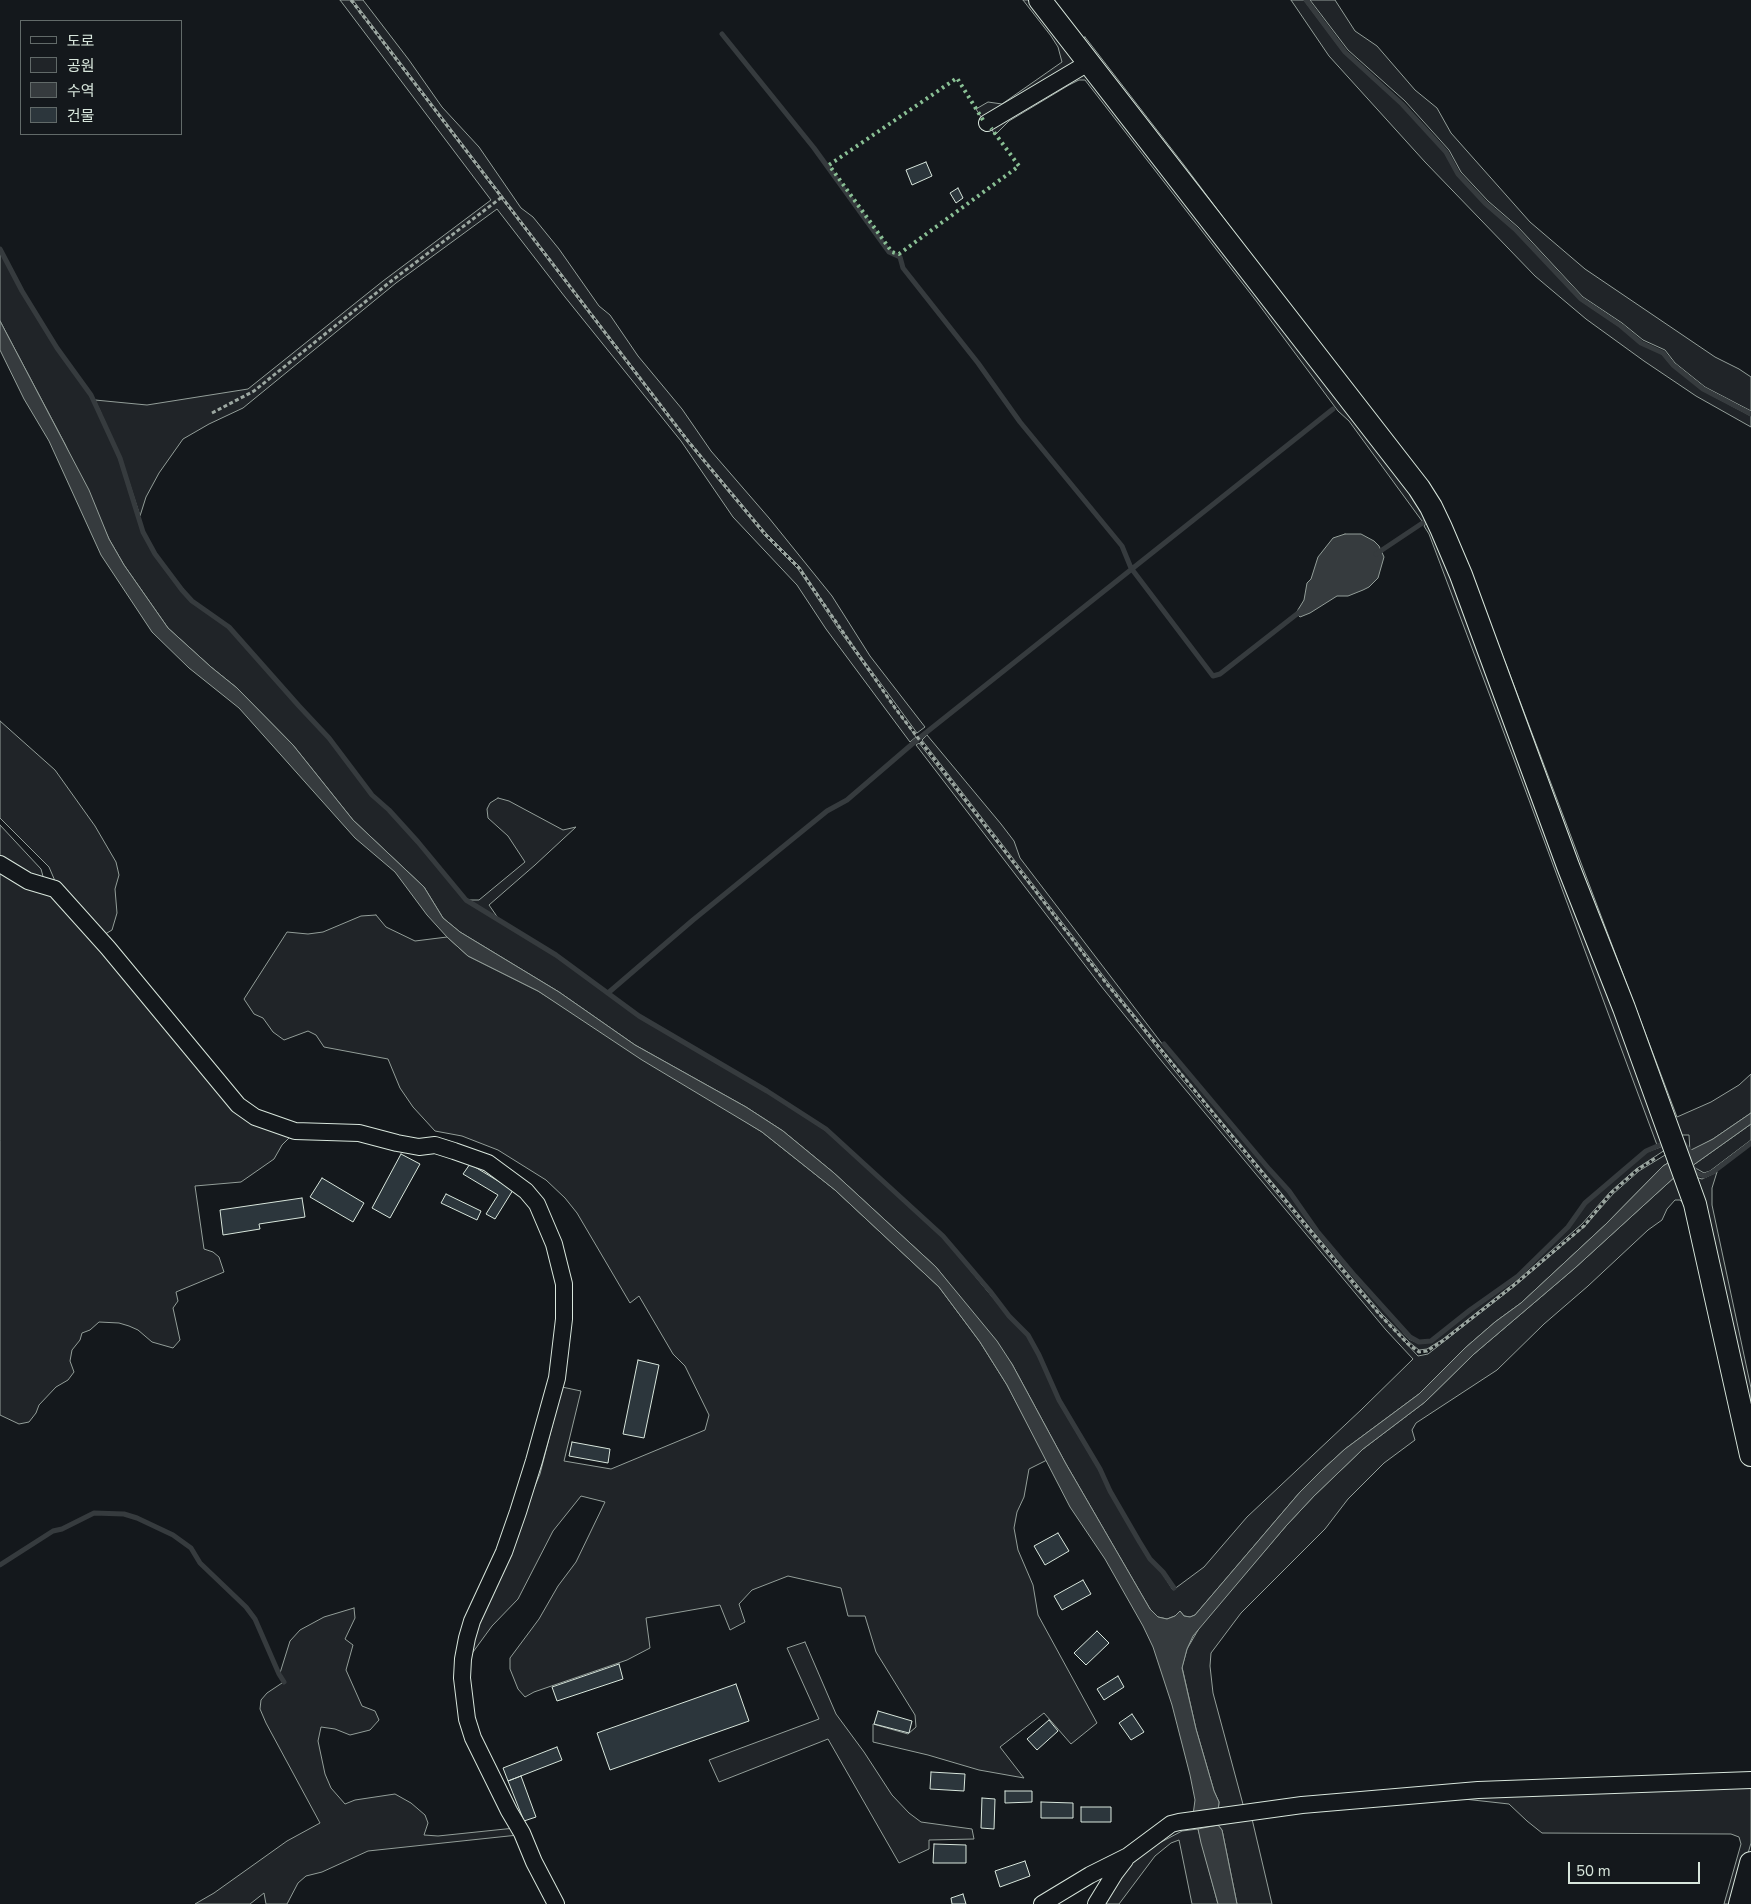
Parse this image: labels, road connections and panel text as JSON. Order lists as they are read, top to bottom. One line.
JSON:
{"legend":["도로","공원","수역","건물"],"scale_bar":"50 m"}
